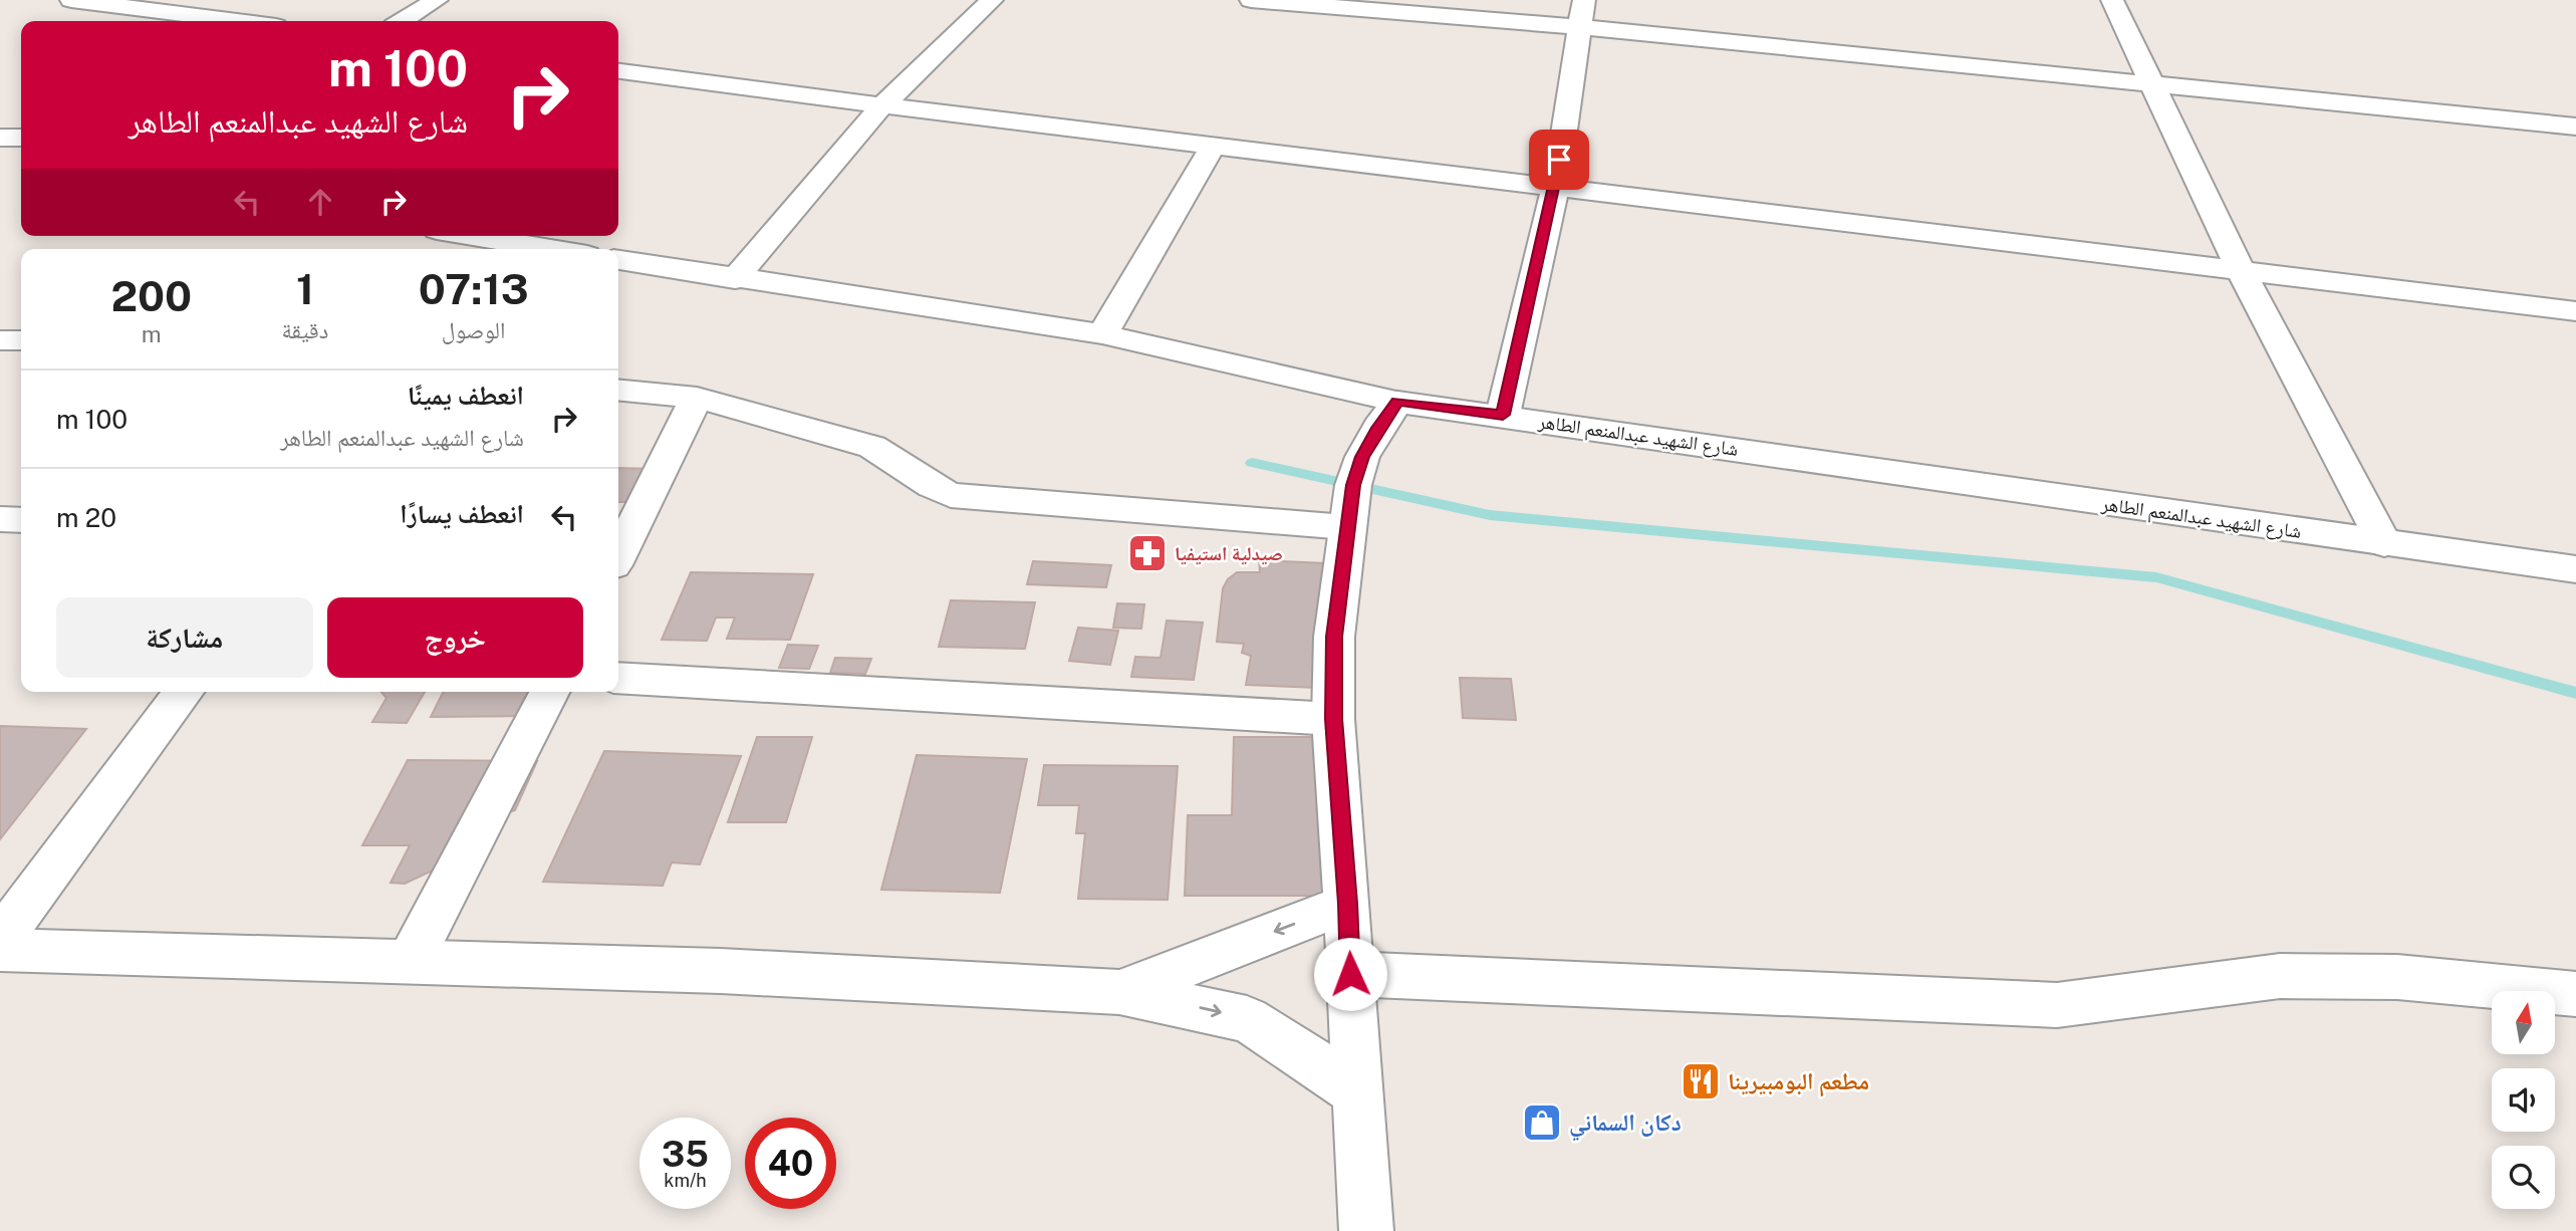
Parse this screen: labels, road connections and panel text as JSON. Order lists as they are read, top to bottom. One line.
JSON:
{"streets":{"street":["شارع الشهيد عبدالمنعم الطاهر"]},"places":{"pharmacy":["صيدلية استيفيا"],"restaurant":["مطعم البومبيرينا"],"shop":["دكان السماني"]},"north":"top","page":{"turn":["100 m","شارع الشهيد عبدالمنعم الطاهر"],"eta":["07:13","الوصول","1","دقيقة","200","m"],"list":[{"name":"انعطف يمينًا","note":"شارع الشهيد عبدالمنعم الطاهر","value":"100 m"},{"name":"انعطف يسارًا","value":"20 m"}],"buttons":["خروج","مشاركة"],"speed":"35 km/h","limit":"40"}}
